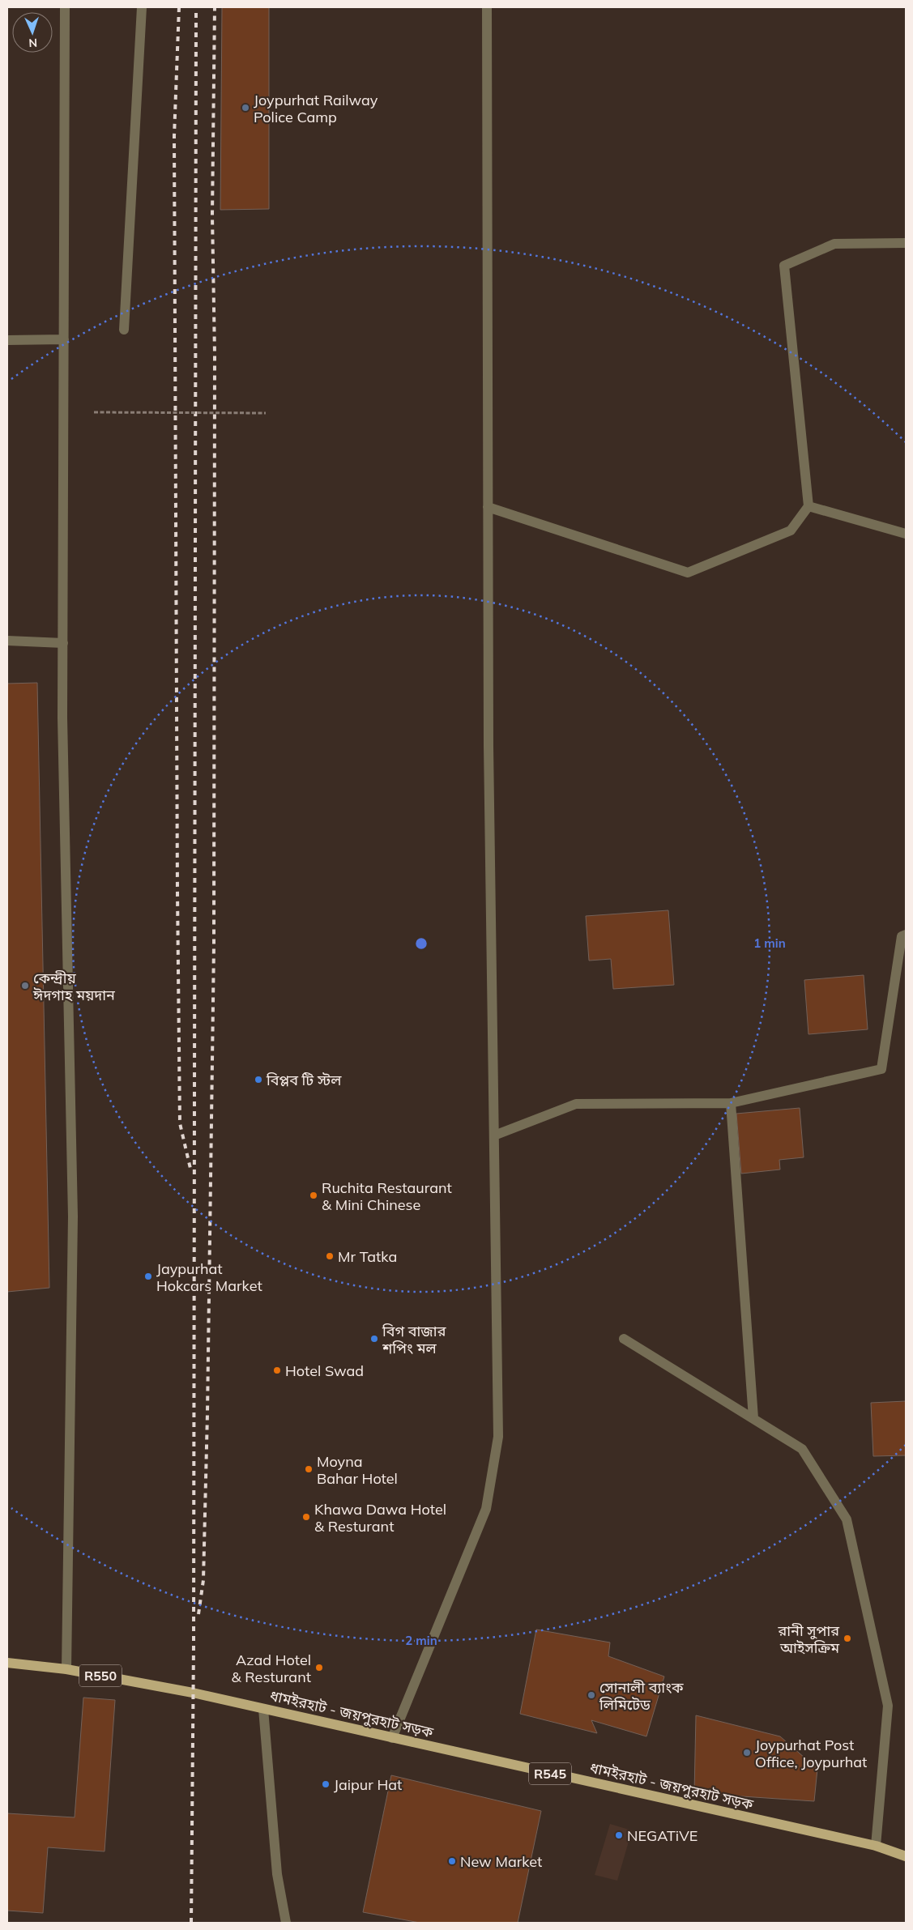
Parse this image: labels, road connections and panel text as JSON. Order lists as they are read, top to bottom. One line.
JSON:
{"streets":{"main road":["R550","ধামইরহাট - জয়পুরহাট সড়ক","R545"]},"crossings":[["R550","ধামইরহাট - জয়পুরহাট সড়ক"]],"places":["Joypurhat Railway Police Camp","কেন্দ্রীয় ঈদগাহ ময়দান","বিপ্লব টি স্টল","Ruchita Restaurant & Mini Chinese","Mr Tatka","Jaypurhat Hokcars Market","বিগ বাজার শপিং মল","Hotel Swad","Moyna Bahar Hotel","Khawa Dawa Hotel & Resturant","রানী সুপার আইসক্রিম","Azad Hotel & Resturant","সোনালী ব্যাংক লিমিটেড","Joypurhat Post Office, Joypurhat","Jaipur Hat","NEGATiVE","New Market"],"north":"bottom","rings":["1 min","2 min"]}
